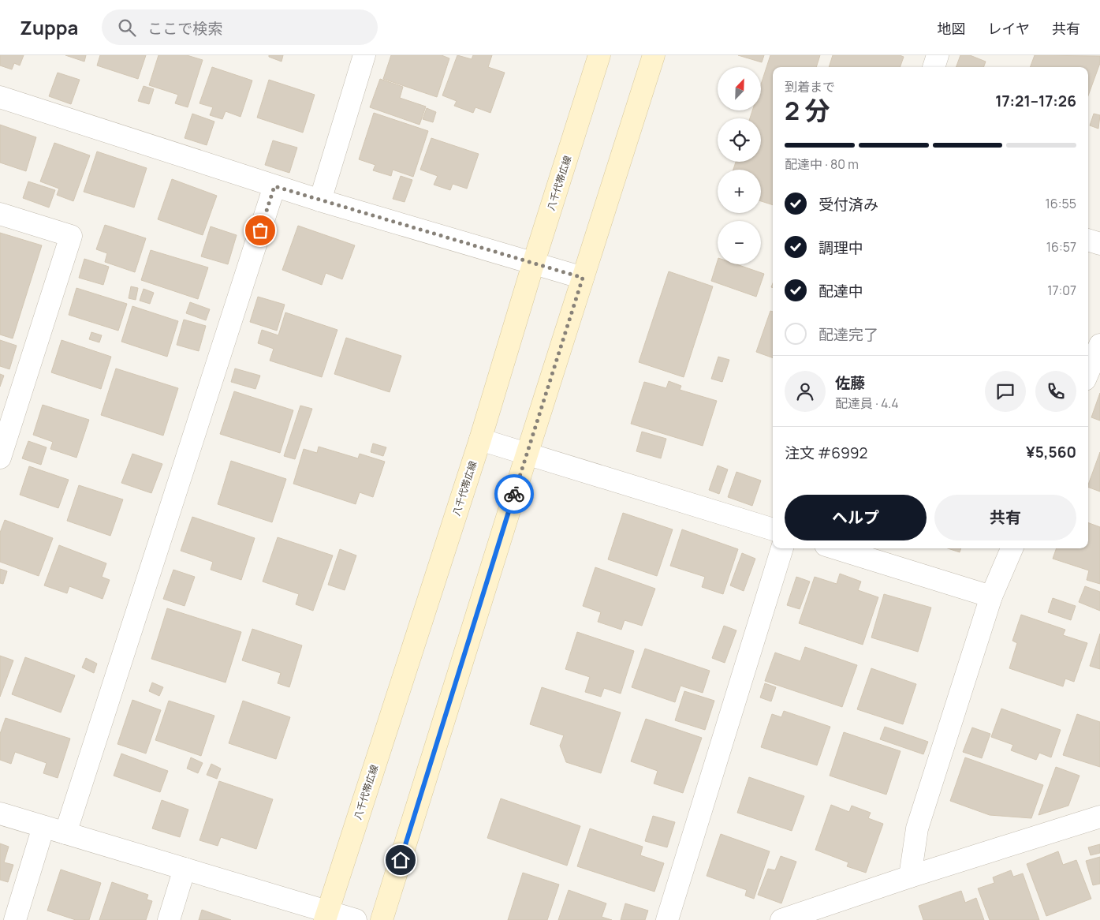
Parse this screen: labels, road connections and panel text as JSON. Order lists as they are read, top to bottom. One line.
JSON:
{"streets":{"main road":["八千代帯広線"]},"north":"top right","page":{"header":"Zuppa","search":"ここで検索","nav":["地図","レイヤ","共有"],"map_buttons":["+","−"],"heading":["2 分","到着まで","17:21–17:26"],"panel":["佐藤","配達員 · 4.4","注文 #6992","¥5,560"],"bar":"配達中 · 80 m","list":[["受付済み","16:55"],["調理中","16:57"],["配達中","17:07"],"配達完了"],"buttons":["ヘルプ","共有"]}}
